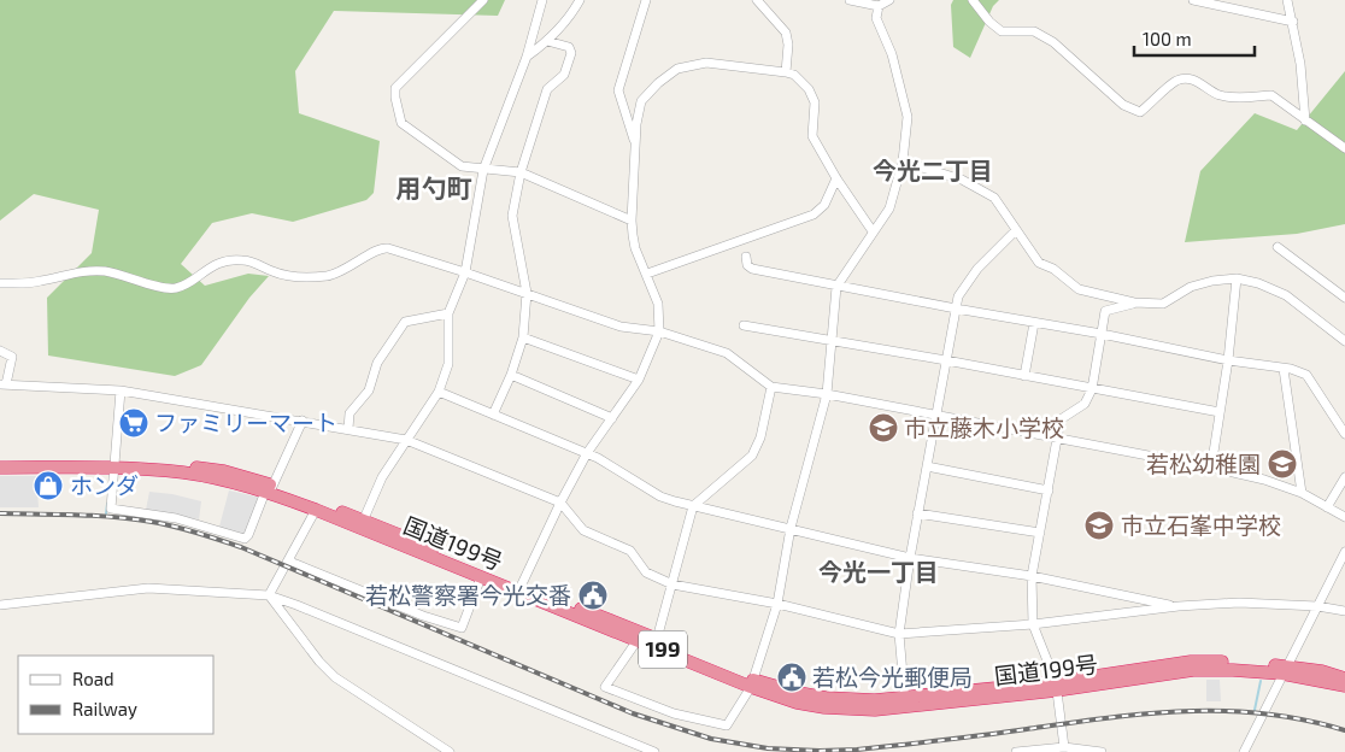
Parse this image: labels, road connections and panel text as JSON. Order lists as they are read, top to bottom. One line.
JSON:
{"streets":{"highway":["国道199号","199"]},"districts":["今光二丁目","用勺町","今光一丁目"],"places":{"supermarket":["ファミリーマート"],"school or university":["市立藤木小学校","若松幼稚園","市立石峯中学校"],"shop":["ホンダ"],"public building":["若松警察署今光交番","若松今光郵便局"]},"legend":["Road","Railway"],"scale_bar":"100 m"}
